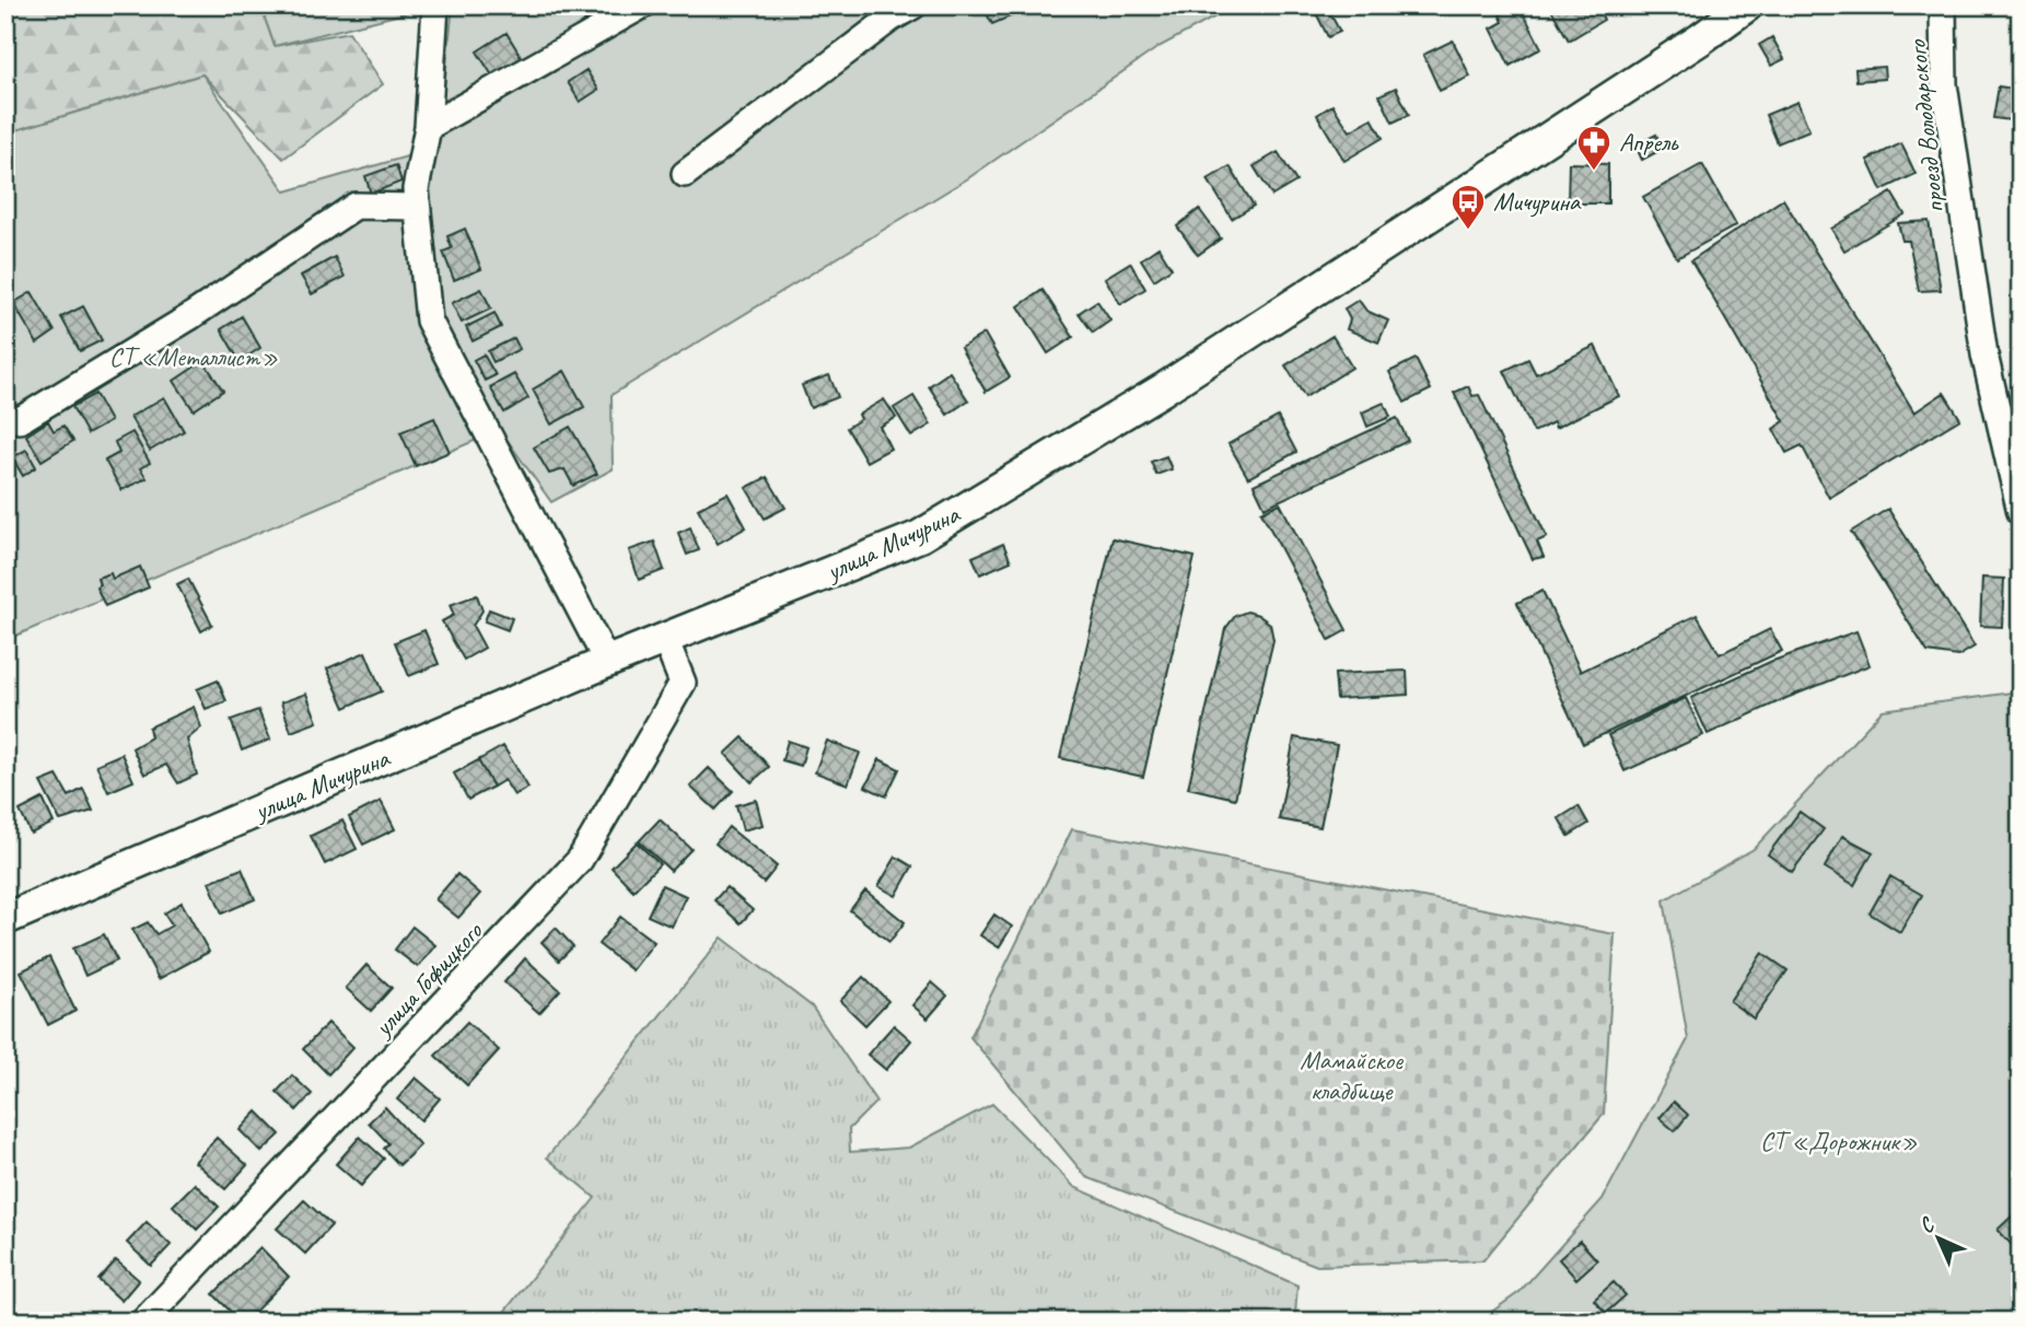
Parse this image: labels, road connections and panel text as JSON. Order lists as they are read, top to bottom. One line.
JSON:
{"streets":{"street":["проезд Володарского","улица Мичурина","улица Гофицкого"]},"crossings":[["улица Мичурина","улица Гофицкого"]],"parks":["СТ «Металлист»","Мамайское кладбище","СТ «Дорожник»"],"places":{"pharmacy":["Апрель"],"bus stop":["Мичурина"]},"north":"top left"}
